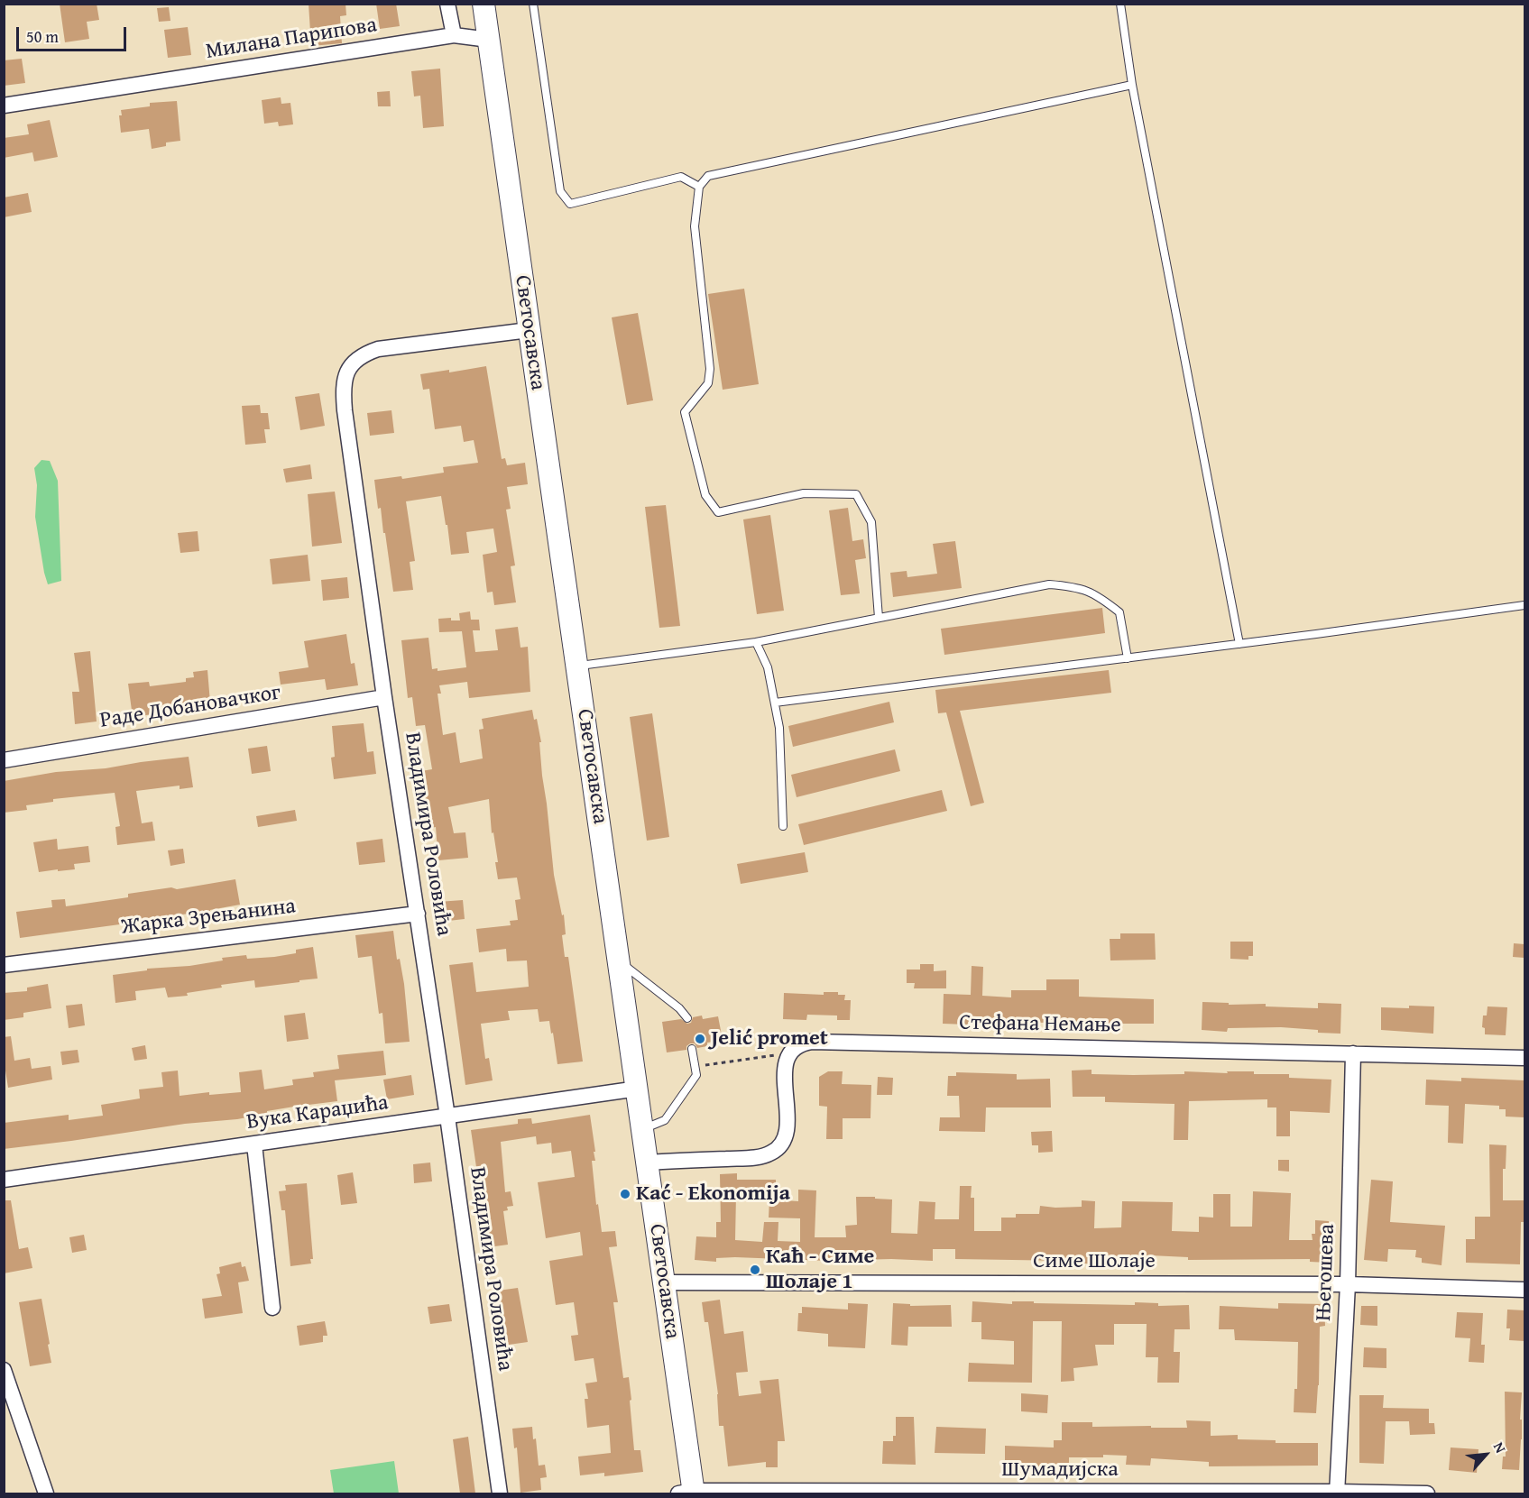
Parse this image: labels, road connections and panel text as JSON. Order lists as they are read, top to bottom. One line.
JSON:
{"streets":{"main road":["Светосавска"],"street":["Милана Парипова","Раде Добановачког","Владимира Роловића","Жарка Зрењанина","Стефана Немање","Вука Караџића","Симе Шолаје","Његошева","Шумадијска"]},"crossings":[["Милана Парипова","Светосавска"],["Светосавска","Владимира Роловића"],["Светосавска","Вука Караџића"],["Светосавска","Симе Шолаје"],["Светосавска","Шумадијска"],["Раде Добановачког","Владимира Роловића"],["Владимира Роловића","Жарка Зрењанина"],["Владимира Роловића","Вука Караџића"],["Стефана Немање","Његошева"],["Симе Шолаје","Његошева"],["Његошева","Шумадијска"]],"places":["Jelić promet","Kać - Ekonomija","Каћ - Симе Шолаје 1"],"scale_bar":"50 m","north":"top right"}
